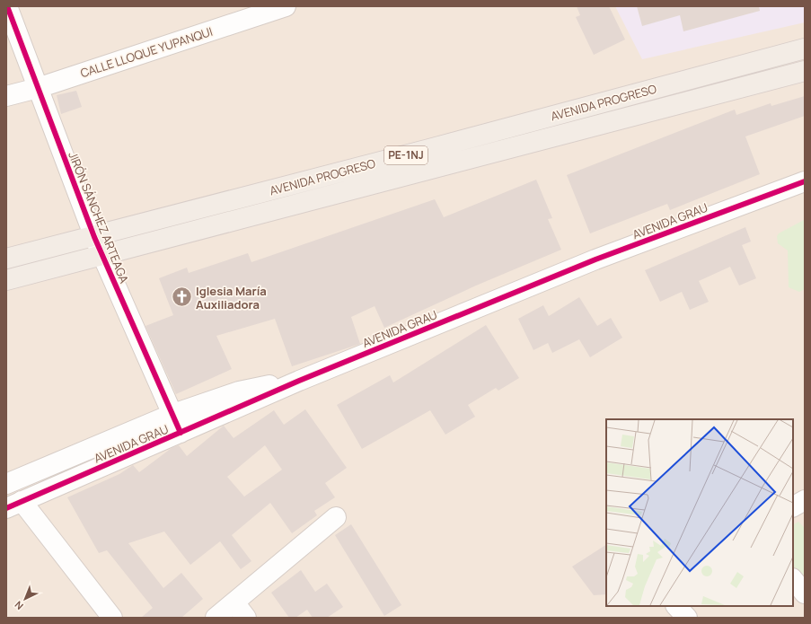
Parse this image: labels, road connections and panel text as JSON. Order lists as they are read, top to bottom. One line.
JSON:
{"streets":{"main road":["AVENIDA PROGRESO","PE-1NJ"],"street":["CALLE LLOQUE YUPANQUI","JIRÓN SÁNCHEZ ARTEAGA","AVENIDA GRAU"]},"crossings":[["CALLE LLOQUE YUPANQUI","JIRÓN SÁNCHEZ ARTEAGA"],["AVENIDA PROGRESO","JIRÓN SÁNCHEZ ARTEAGA"],["JIRÓN SÁNCHEZ ARTEAGA","AVENIDA GRAU"]],"places":{"church":["Iglesia María Auxiliadora"]},"north":"bottom left"}
